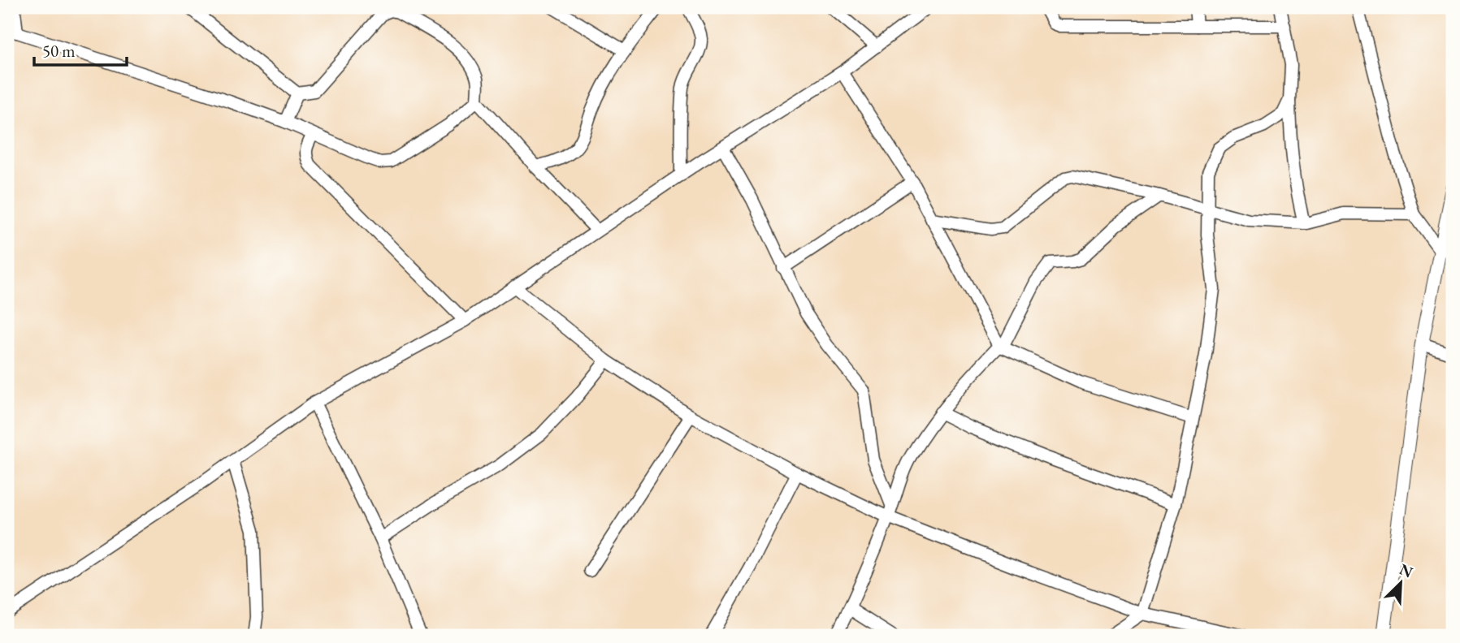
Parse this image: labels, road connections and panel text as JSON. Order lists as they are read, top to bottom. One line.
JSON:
{"scale_bar":"50 m","north":"top right"}
